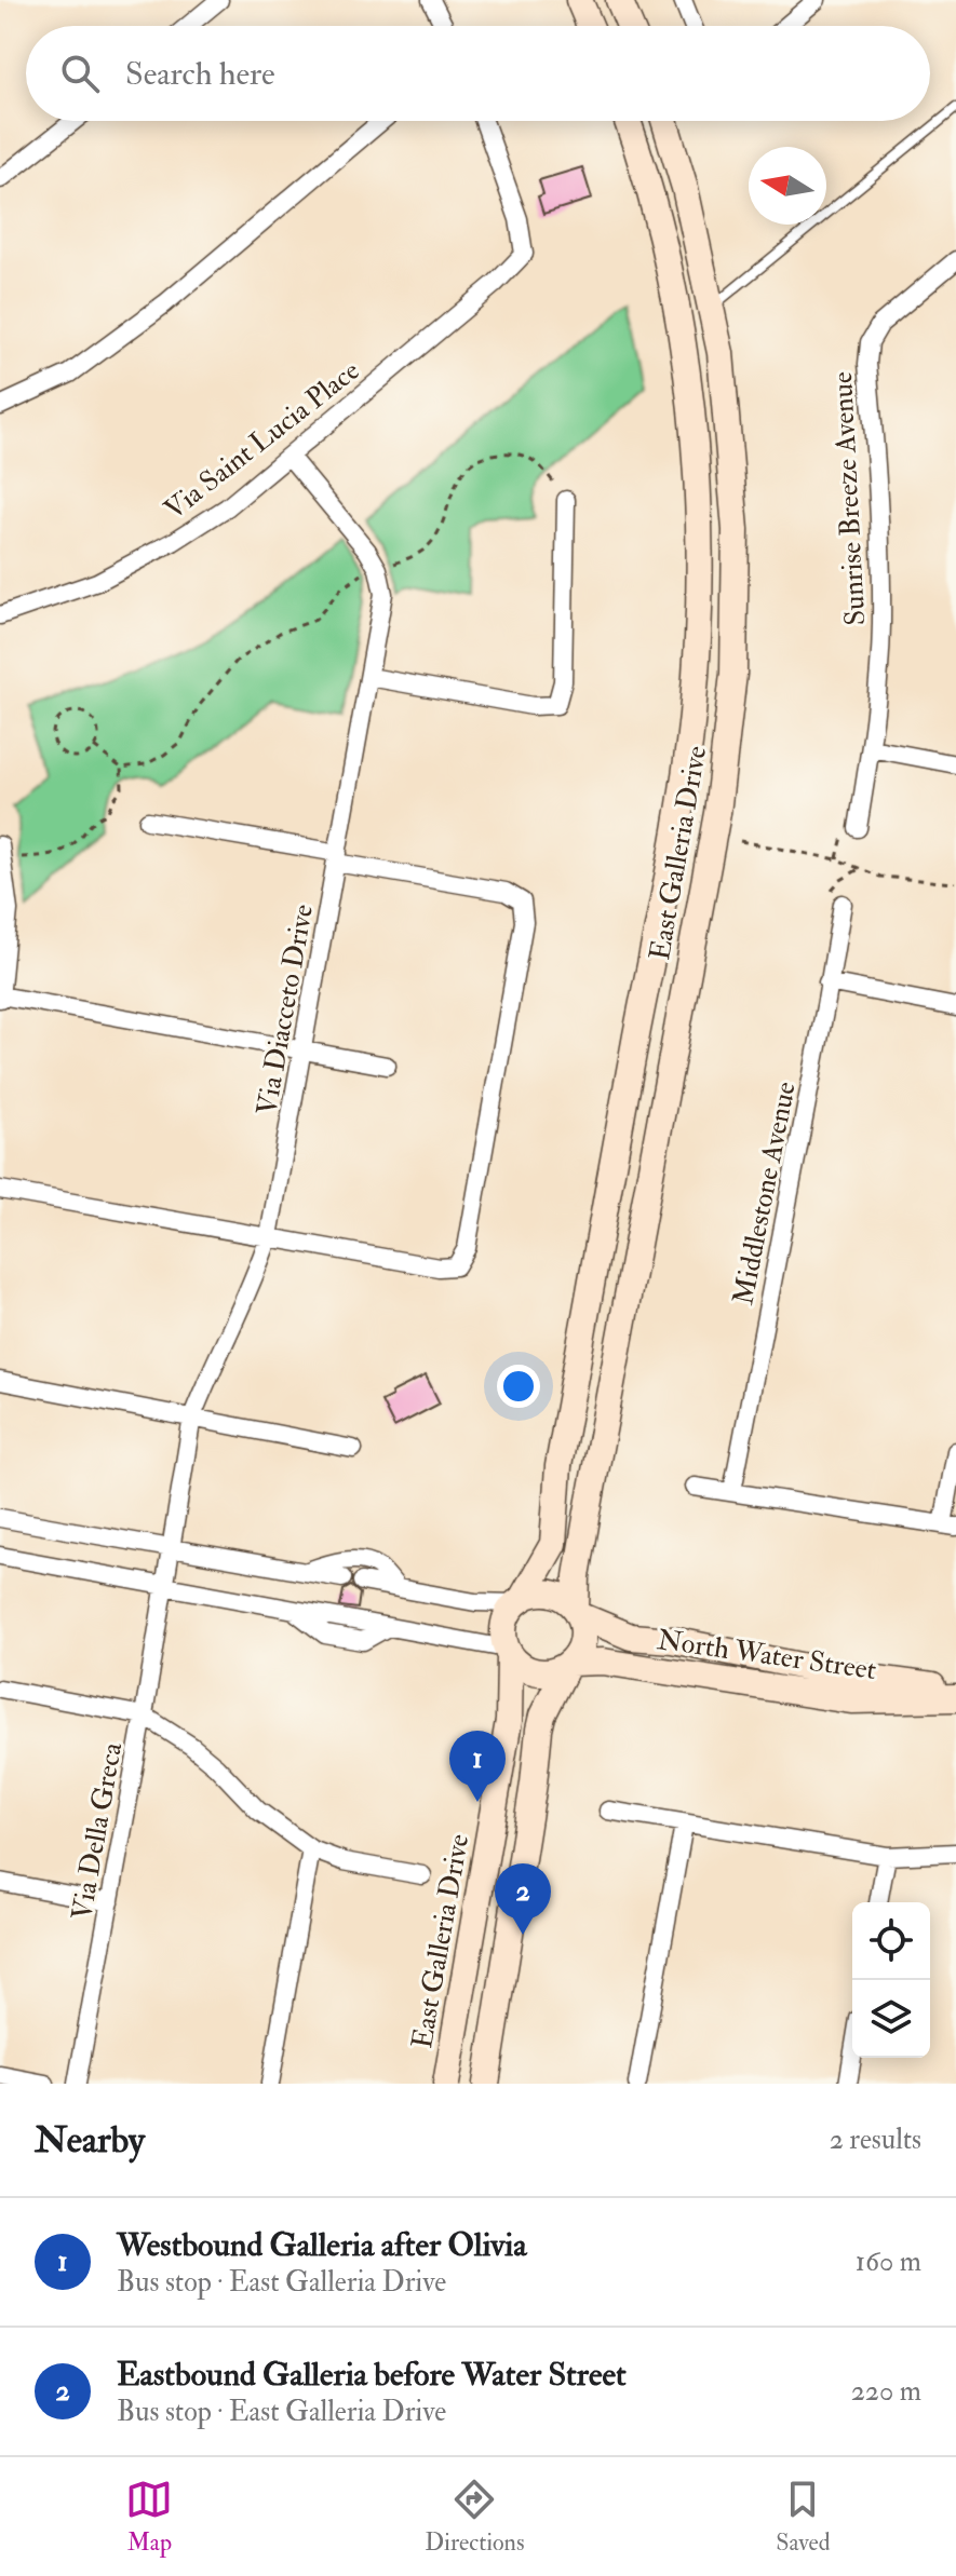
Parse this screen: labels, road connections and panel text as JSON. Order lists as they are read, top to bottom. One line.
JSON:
{"streets":{"main road":["East Galleria Drive","North Water Street"],"street":["Via Saint Lucia Place","Sunrise Breeze Avenue","Via Diacceto Drive","Middlestone Avenue","Via Della Greca"]},"crossings":[["Via Saint Lucia Place","Via Diacceto Drive"],["East Galleria Drive","North Water Street"],["Via Diacceto Drive","Via Della Greca"]],"north":"left","page":{"search":"Search here","pins":["1","2"],"heading":["Nearby","2 results"],"list":[{"mark":"1","name":"Westbound Galleria after Olivia","note":"Bus stop · East Galleria Drive","value":"160 m"},{"mark":"2","name":"Eastbound Galleria before Water Street","note":"Bus stop · East Galleria Drive","value":"220 m"}],"nav":["Map","Directions","Saved"]}}
